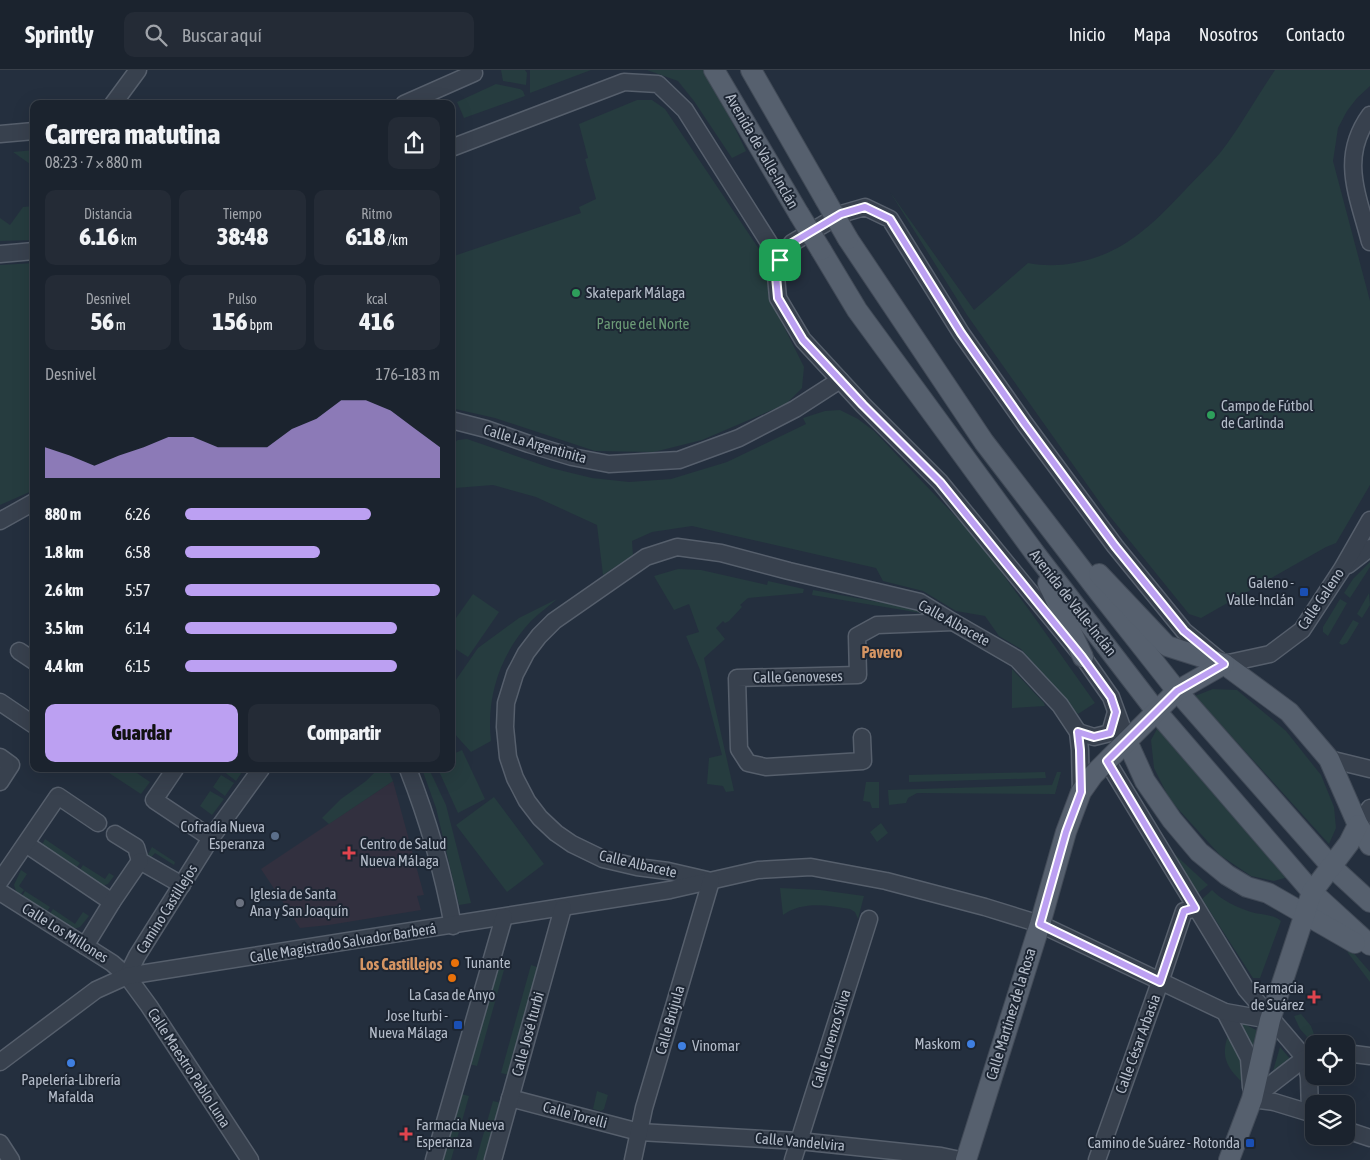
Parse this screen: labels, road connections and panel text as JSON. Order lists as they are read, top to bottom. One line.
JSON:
{"streets":{"main road":["Avenida de Valle-Inclán","Calle Martínez de la Rosa"],"street":["Calle La Argentinita","Calle Galeno","Calle Albacete","Calle Genoveses","Camino Castillejos","Calle Los Millones","Calle Magistrado Salvador Barberá","Calle Brújula","Calle José Iturbi","Calle Lorenzo Silva","Calle César Arbasia","Calle Maestro Pablo Luna","Calle Torelli","Calle Vandelvira"]},"crossings":[["Avenida de Valle-Inclán","Calle La Argentinita"],["Avenida de Valle-Inclán","Calle Martínez de la Rosa"],["Calle Galeno","Calle Martínez de la Rosa"],["Calle Albacete","Calle Genoveses"],["Calle Albacete","Calle Magistrado Salvador Barberá"],["Calle Albacete","Calle Martínez de la Rosa"],["Calle Albacete","Calle Brújula"],["Calle Albacete","Calle César Arbasia"],["Camino Castillejos","Calle Los Millones"],["Camino Castillejos","Calle Magistrado Salvador Barberá"],["Camino Castillejos","Calle Maestro Pablo Luna"],["Calle Los Millones","Calle Magistrado Salvador Barberá"],["Calle Los Millones","Calle Maestro Pablo Luna"],["Calle Magistrado Salvador Barberá","Calle Brújula"],["Calle Magistrado Salvador Barberá","Calle José Iturbi"],["Calle Magistrado Salvador Barberá","Calle Maestro Pablo Luna"],["Calle Brújula","Calle Torelli"],["Calle Brújula","Calle Vandelvira"],["Calle José Iturbi","Calle Torelli"],["Calle Lorenzo Silva","Calle Vandelvira"],["Calle Torelli","Calle Vandelvira"]],"districts":["Pavero","Los Castillejos"],"parks":["Parque del Norte"],"places":{"other":["Skatepark Málaga","Campo de Fútbol de Carlinda","Cofradía Nueva Esperanza","Iglesia de Santa Ana y San Joaquín","Tunante","La Casa de Anyo","Maskom","Vinomar","Papelería-Librería Mafalda"],"transit":["Galeno - Valle-Inclán","Jose Iturbi - Nueva Málaga","Camino de Suárez - Rotonda"],"health":["Centro de Salud Nueva Málaga","Farmacia de Suárez","Farmacia Nueva Esperanza"]},"page":{"header":"Sprintly","search":"Buscar aquí","nav":["Inicio","Mapa","Nosotros","Contacto"],"heading":["Carrera matutina","08:23 · 7 × 880 m"],"stats":[["Distancia","6.16 km"],["Tiempo","38:48"],["Ritmo","6:18 /km"],["Desnivel","56 m"],["Pulso","156 bpm"],["kcal","416"]],"chart":["Desnivel","176–183 m"],"list":[{"name":"880 m","note":"6:26"},{"name":"1.8 km","note":"6:58"},{"name":"2.6 km","note":"5:57"},{"name":"3.5 km","note":"6:14"},{"name":"4.4 km","note":"6:15"}],"buttons":["Guardar","Compartir"]}}
